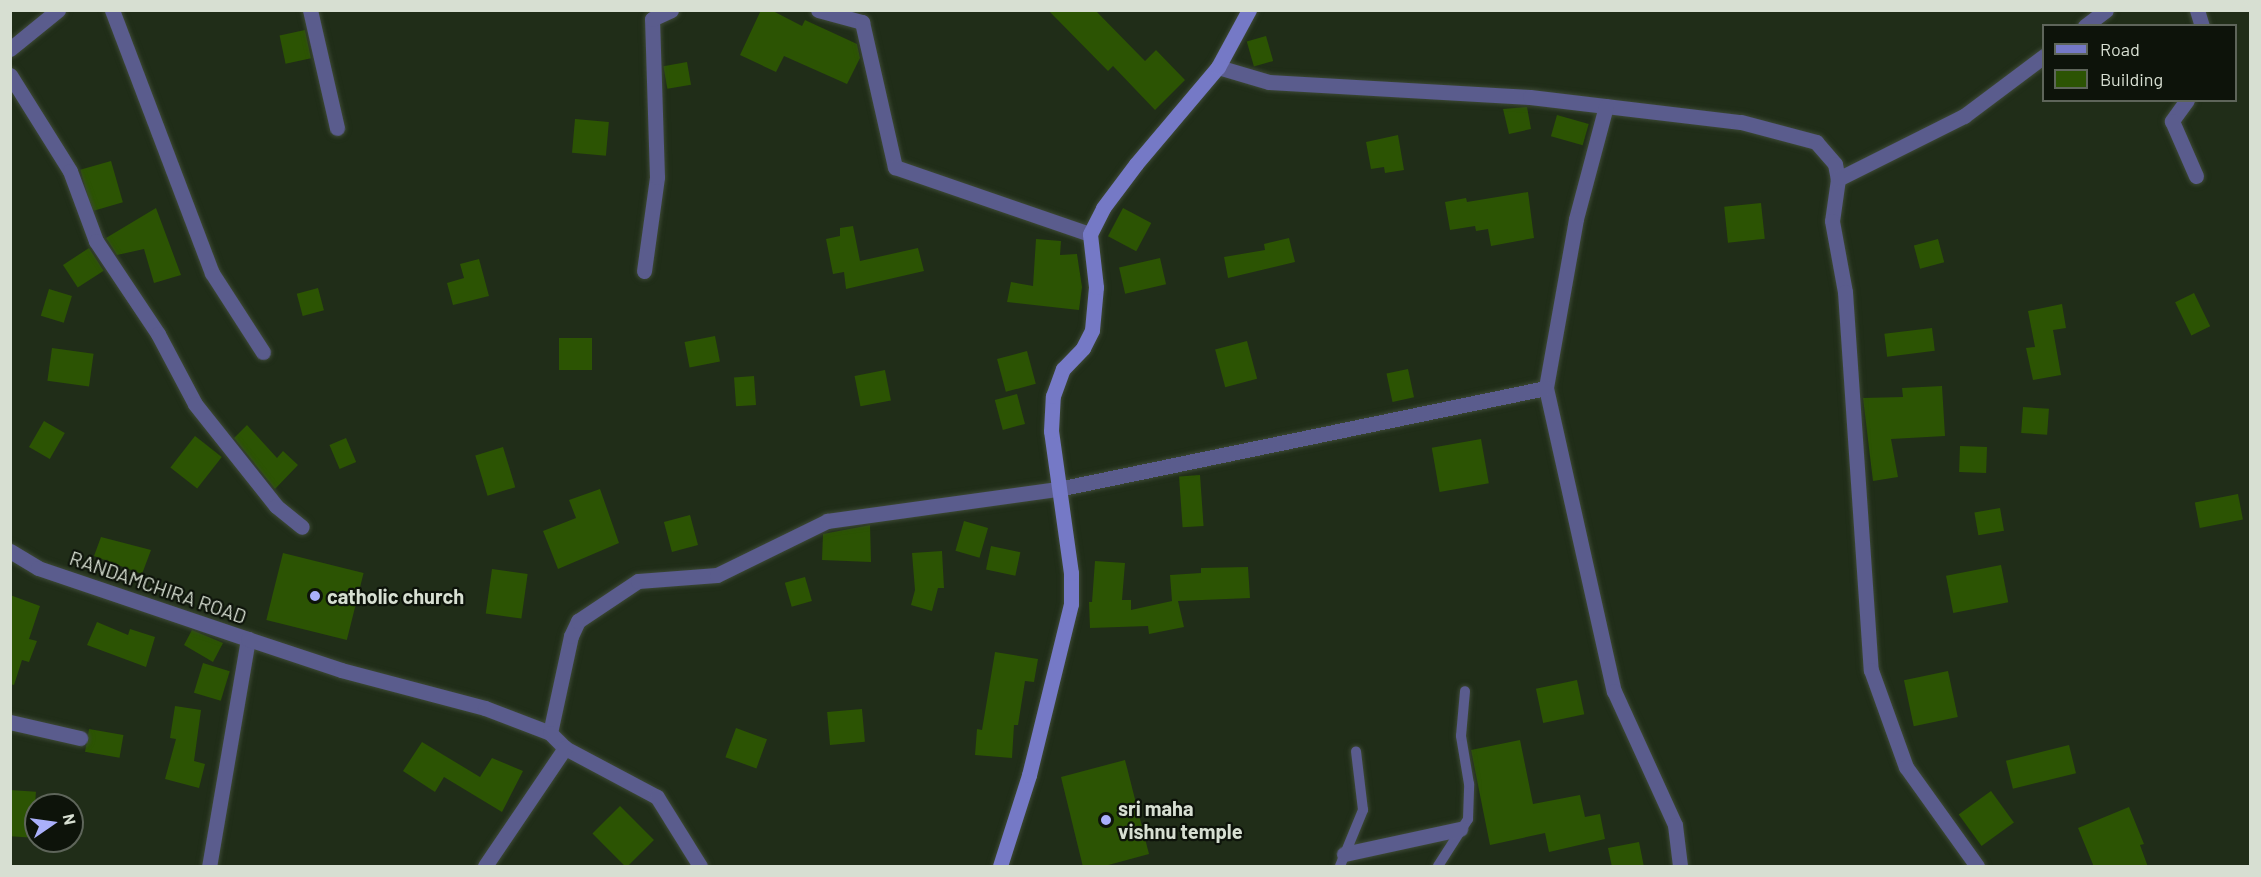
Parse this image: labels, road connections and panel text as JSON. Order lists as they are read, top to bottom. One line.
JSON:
{"streets":{"street":["RANDAMCHIRA ROAD"]},"places":["catholic church","sri maha vishnu temple"],"legend":["Road","Building"],"north":"right"}
